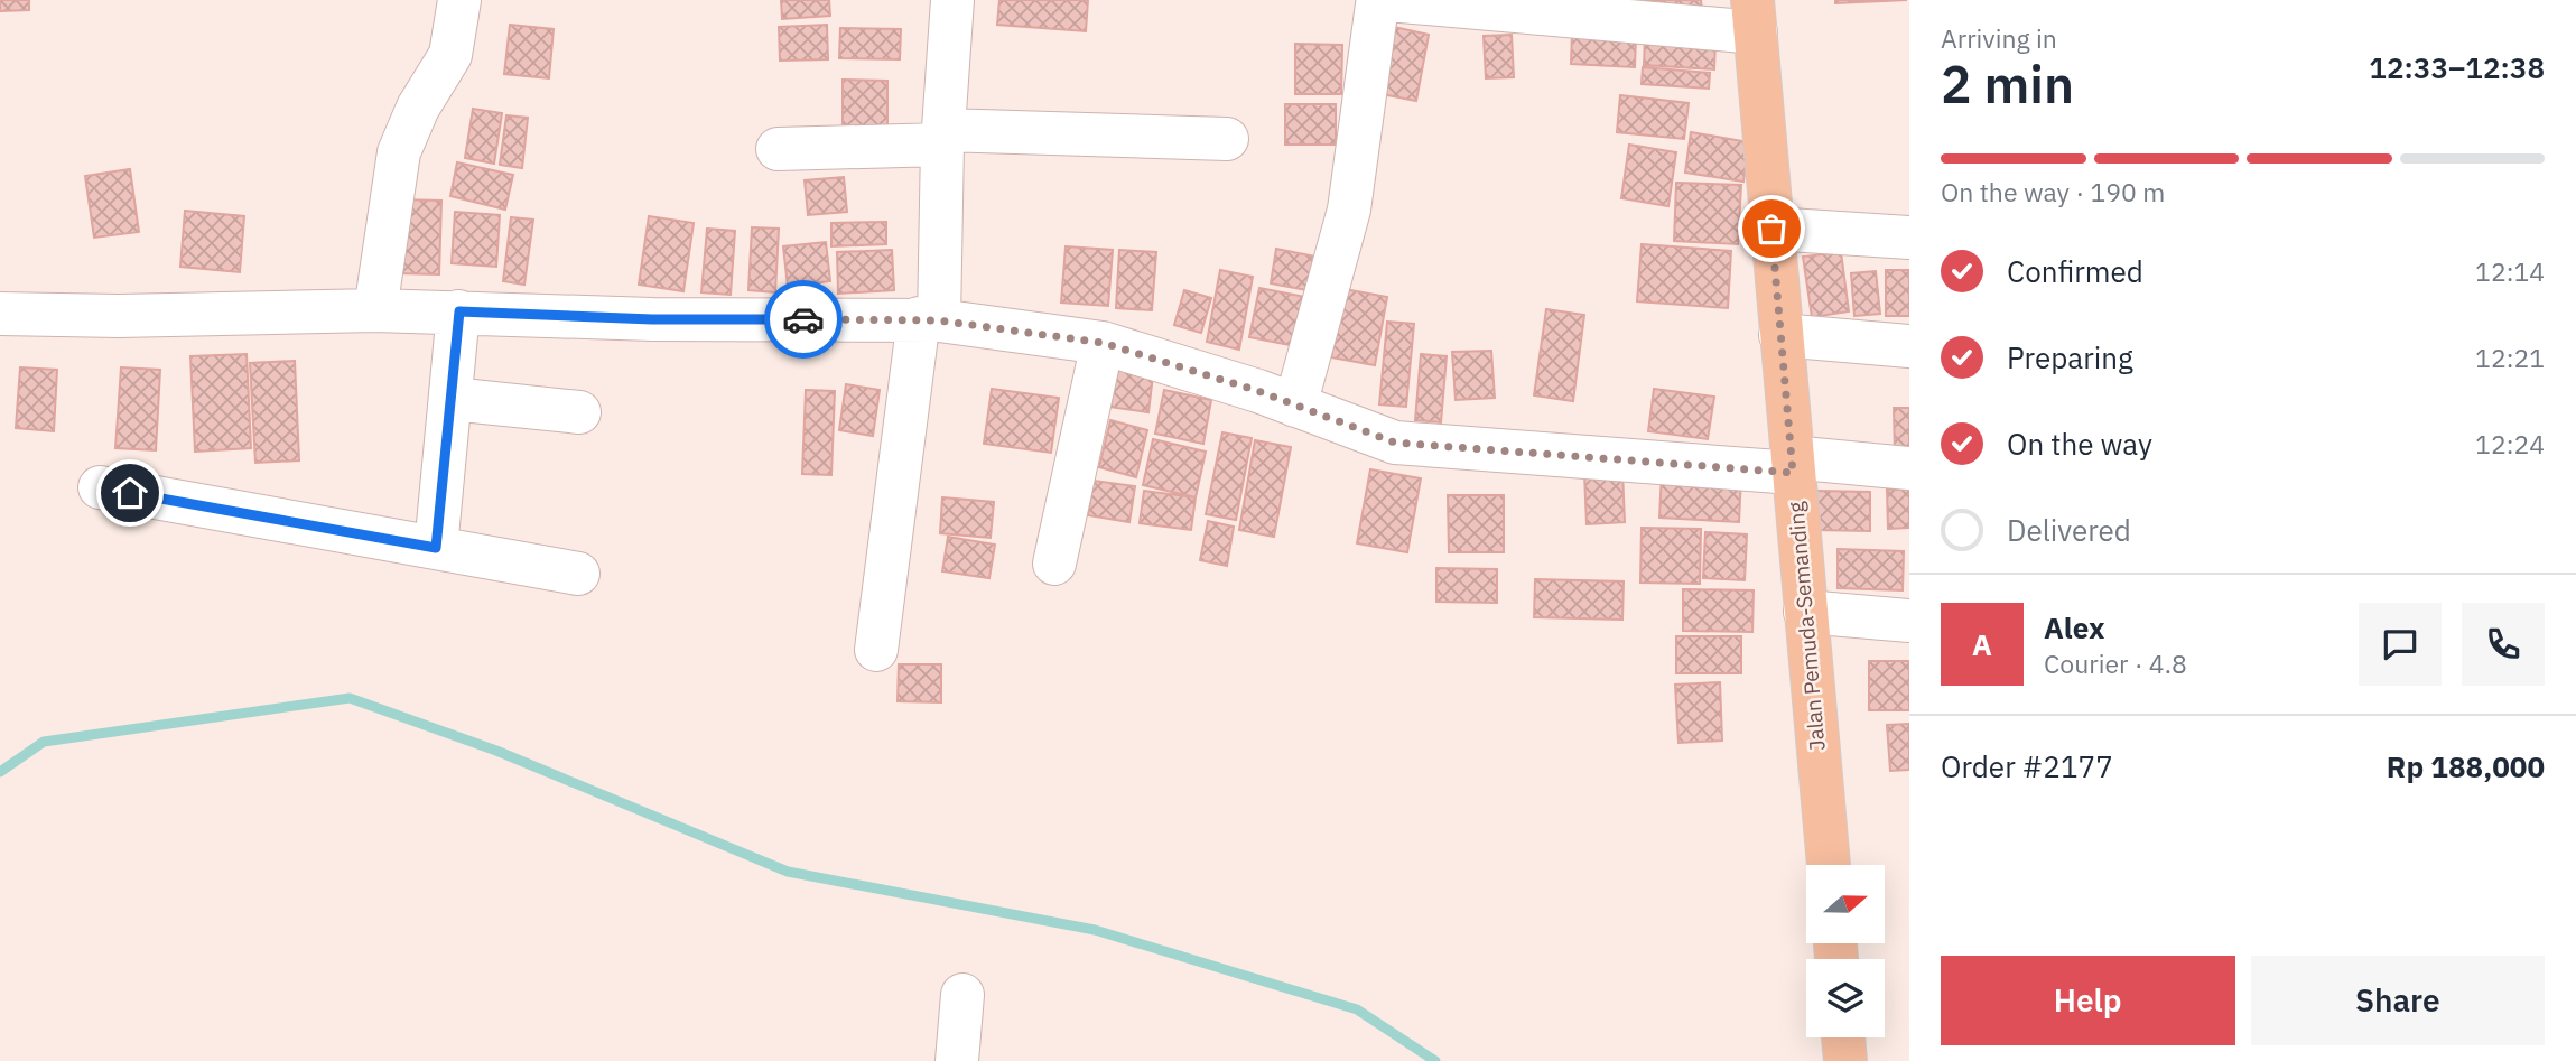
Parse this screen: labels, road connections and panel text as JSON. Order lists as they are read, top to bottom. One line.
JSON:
{"streets":{"main road":["Jalan Pemuda-Semanding"]},"north":"right","page":{"heading":["2 min","Arriving in","12:33–12:38"],"panel":["Alex","Courier · 4.8","Order #2177","Rp 188,000"],"bar":"On the way · 190 m","list":[["Confirmed","12:14"],["Preparing","12:21"],["On the way","12:24"],"Delivered"],"round":"A","buttons":["Help","Share"]}}
